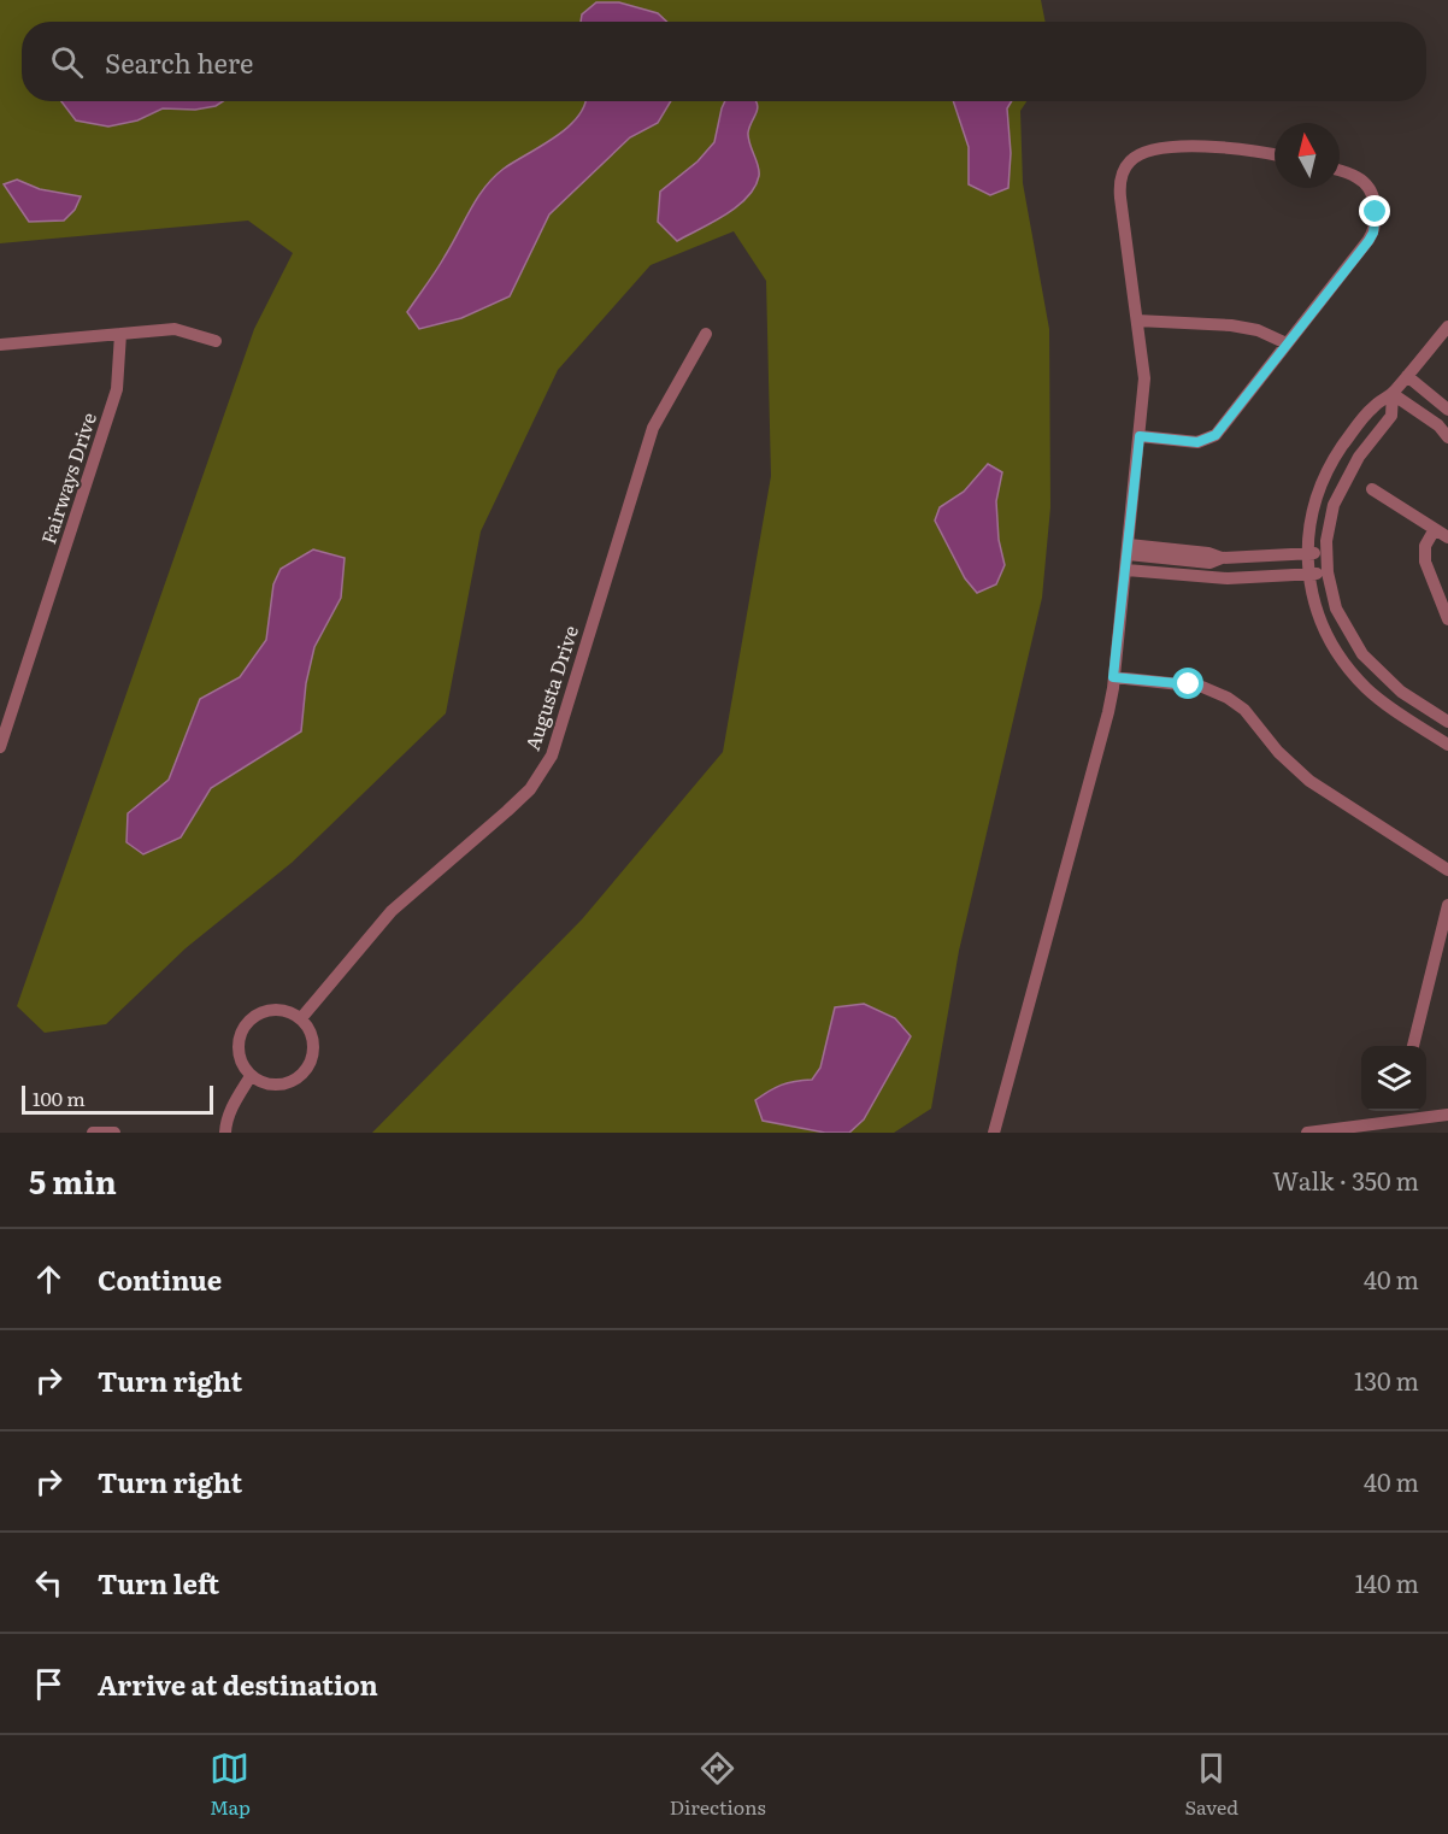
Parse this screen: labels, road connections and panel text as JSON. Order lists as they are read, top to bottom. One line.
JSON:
{"streets":{"street":["Fairways Drive","Augusta Drive"]},"scale_bar":"100 m","north":"top","page":{"search":"Search here","scale":"100 m","heading":["5 min","Walk · 350 m"],"list":[["Continue","40 m"],["Turn right","130 m"],["Turn right","40 m"],["Turn left","140 m"],"Arrive at destination"],"nav":["Map","Directions","Saved"]}}
